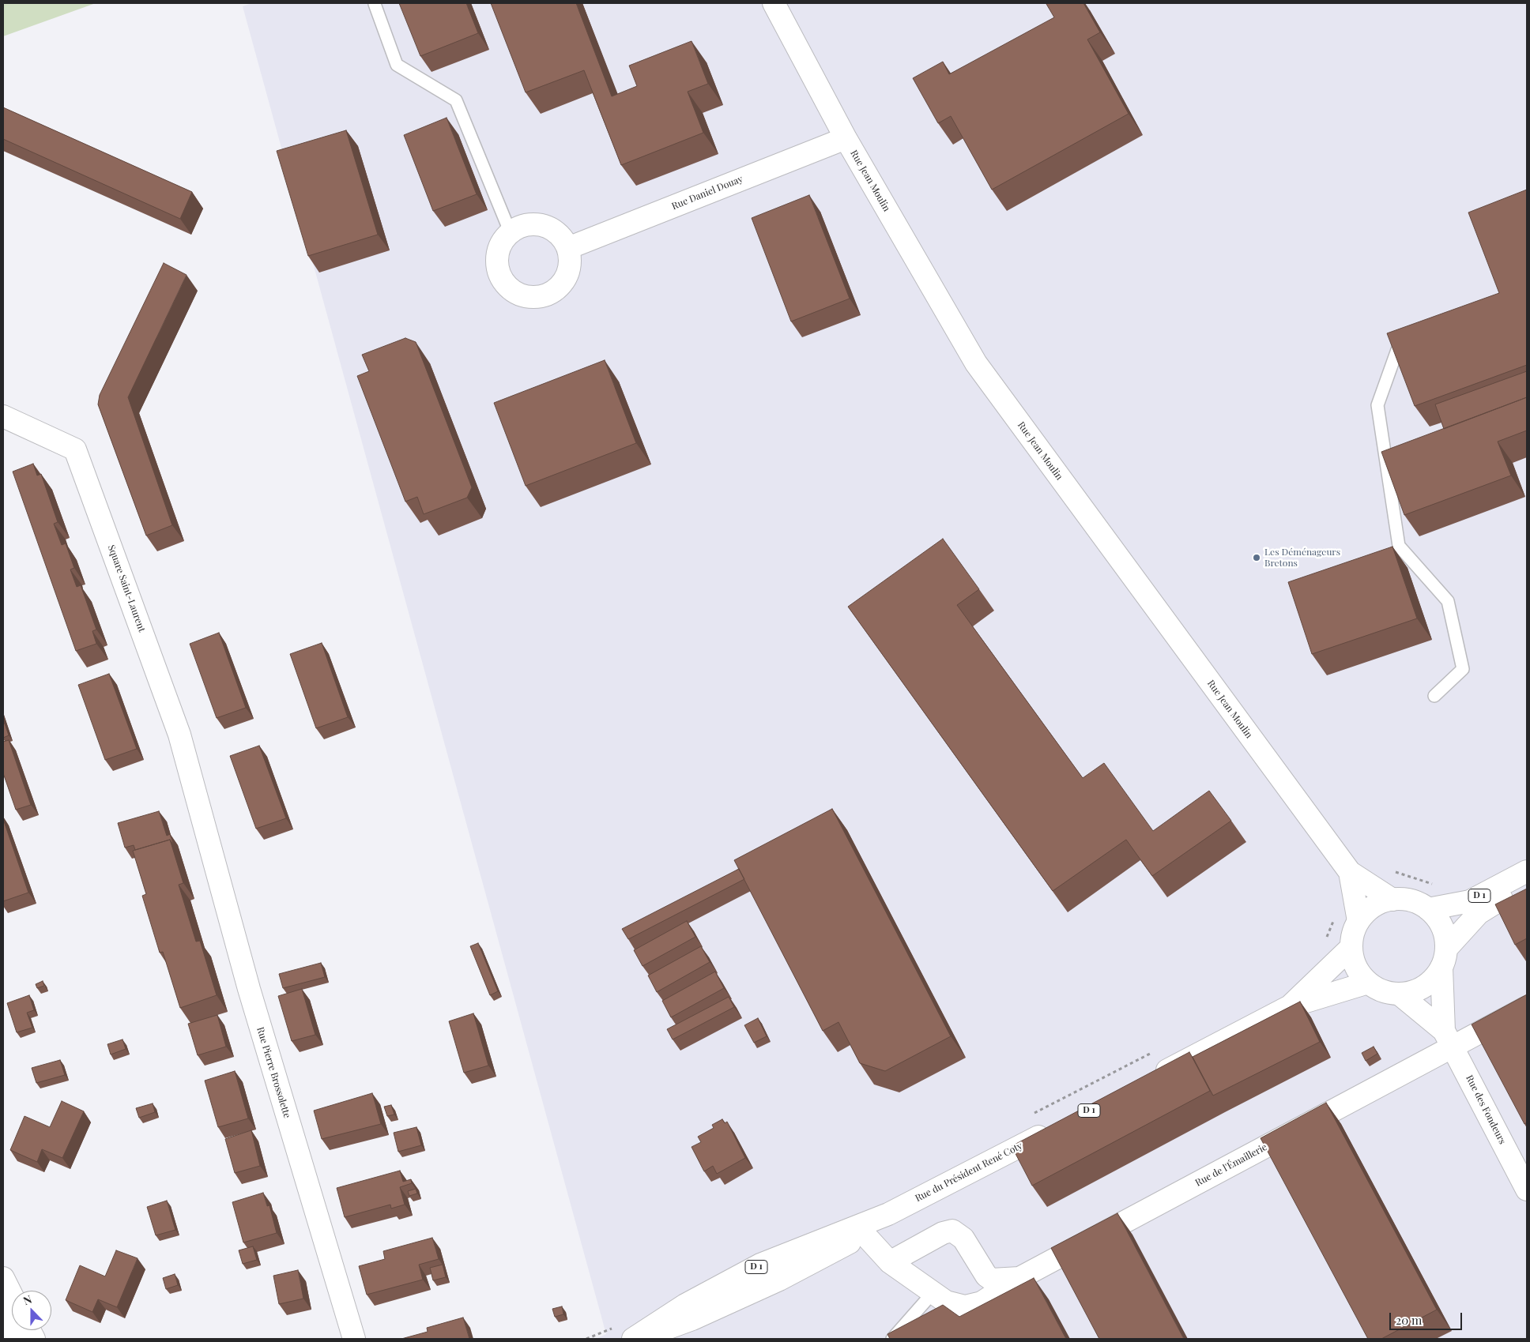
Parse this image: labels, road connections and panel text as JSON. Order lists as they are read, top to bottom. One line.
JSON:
{"streets":{"street":["Rue Jean Moulin","Rue Daniel Douay","Square Saint-Laurent","D 1","Rue Pierre Brossolette","Rue des Fondeurs","Rue de l'Émaillerie","Rue du Président René Coty"]},"crossings":[["Rue Jean Moulin","Rue Daniel Douay"],["Rue Jean Moulin","D 1"],["Square Saint-Laurent","Rue Pierre Brossolette"],["D 1","Rue de l'Émaillerie"],["D 1","Rue du Président René Coty"],["Rue des Fondeurs","Rue de l'Émaillerie"]],"places":["Les Déménageurs Bretons"],"scale_bar":"20 m","north":"top"}
